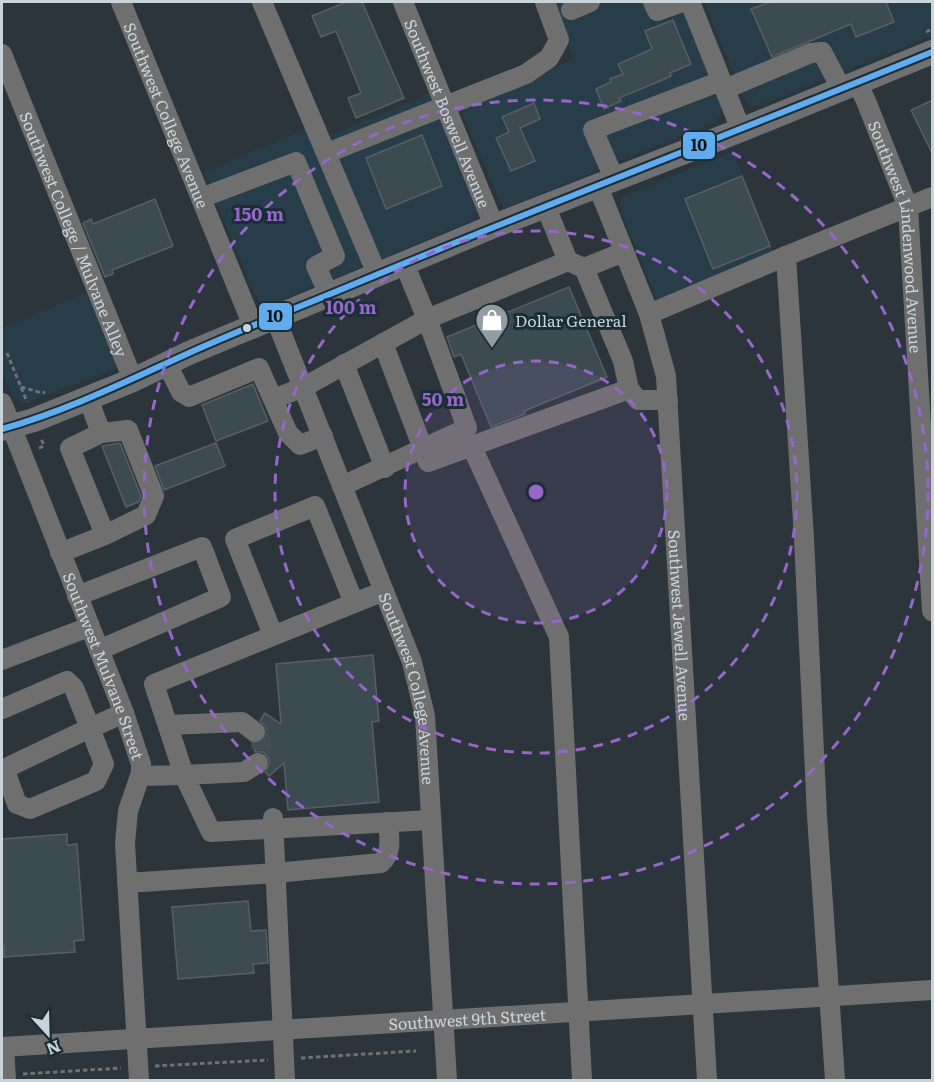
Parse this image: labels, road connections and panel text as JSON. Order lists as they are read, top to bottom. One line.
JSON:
{"streets":{"street":["Southwest College Avenue","Southwest Boswell Avenue","Southwest College / Mulvane Alley","Southwest Lindenwood Avenue","Southwest Jewell Avenue","Southwest Mulvane Street","Southwest 9th Street"]},"crossings":[["Southwest College Avenue","Southwest 9th Street"],["Southwest Lindenwood Avenue","Southwest Jewell Avenue"],["Southwest Jewell Avenue","Southwest 9th Street"],["Southwest Mulvane Street","Southwest 9th Street"]],"places":{"shop":["Dollar General"]},"lines":["transit line 10"],"north":"bottom","rings":["150 m","100 m","50 m"]}
